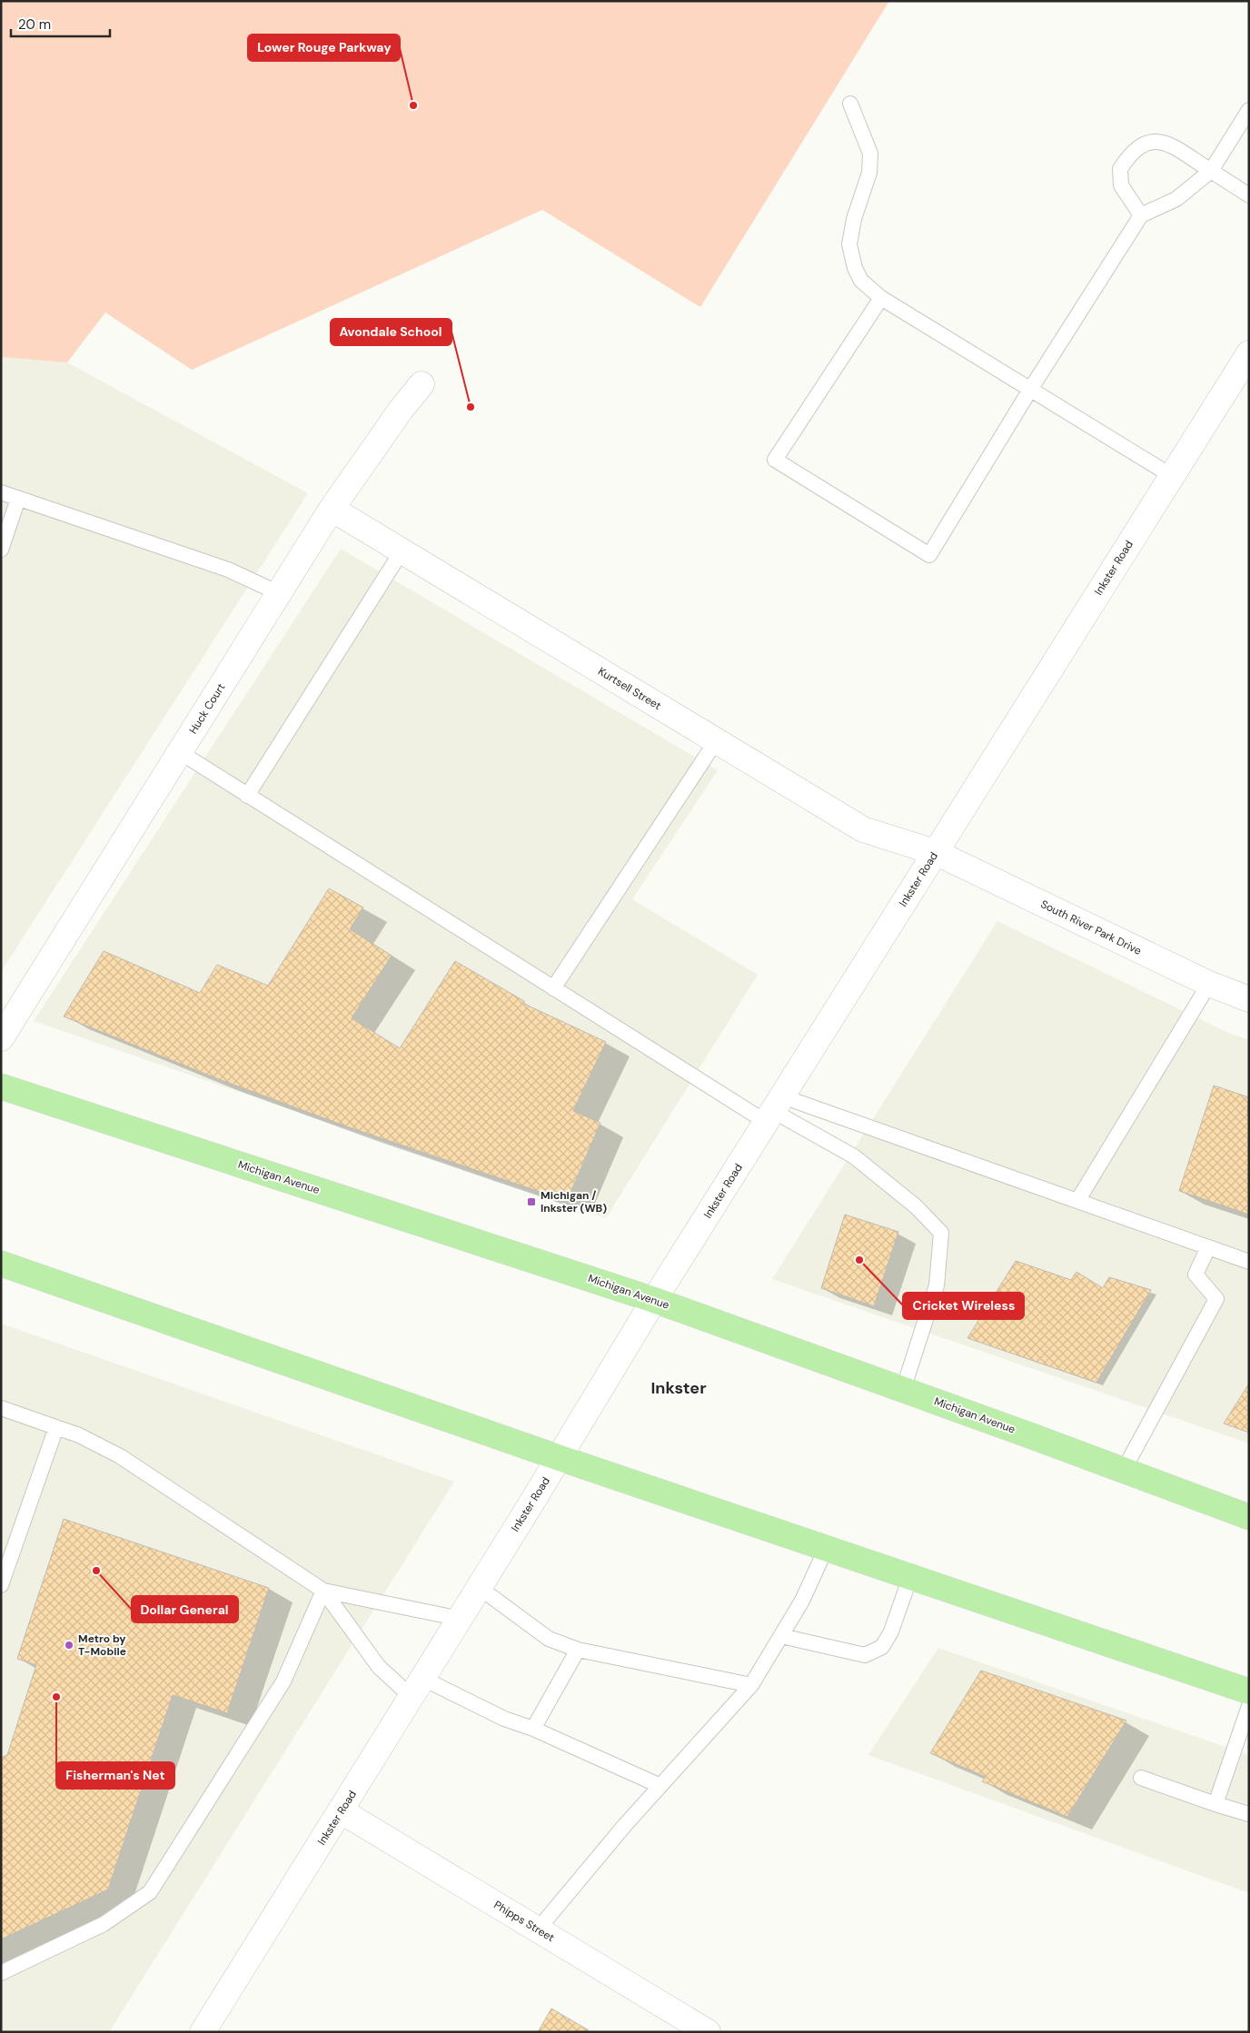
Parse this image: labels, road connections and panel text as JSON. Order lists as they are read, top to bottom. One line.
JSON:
{"streets":{"main road":["Michigan Avenue"],"street":["Inkster Road","Kurtsell Street","Huck Court","South River Park Drive","Phipps Street"]},"crossings":[["Inkster Road","Kurtsell Street"],["Inkster Road","South River Park Drive"],["Inkster Road","Michigan Avenue"],["Inkster Road","Phipps Street"],["Kurtsell Street","Huck Court"],["Kurtsell Street","South River Park Drive"]],"districts":["Inkster"],"places":{"other":["Lower Rouge Parkway","Avondale School","Cricket Wireless","Dollar General","Metro by T-Mobile","Fisherman's Net"],"transit":["Michigan / Inkster (WB)"]},"scale_bar":"20 m"}
